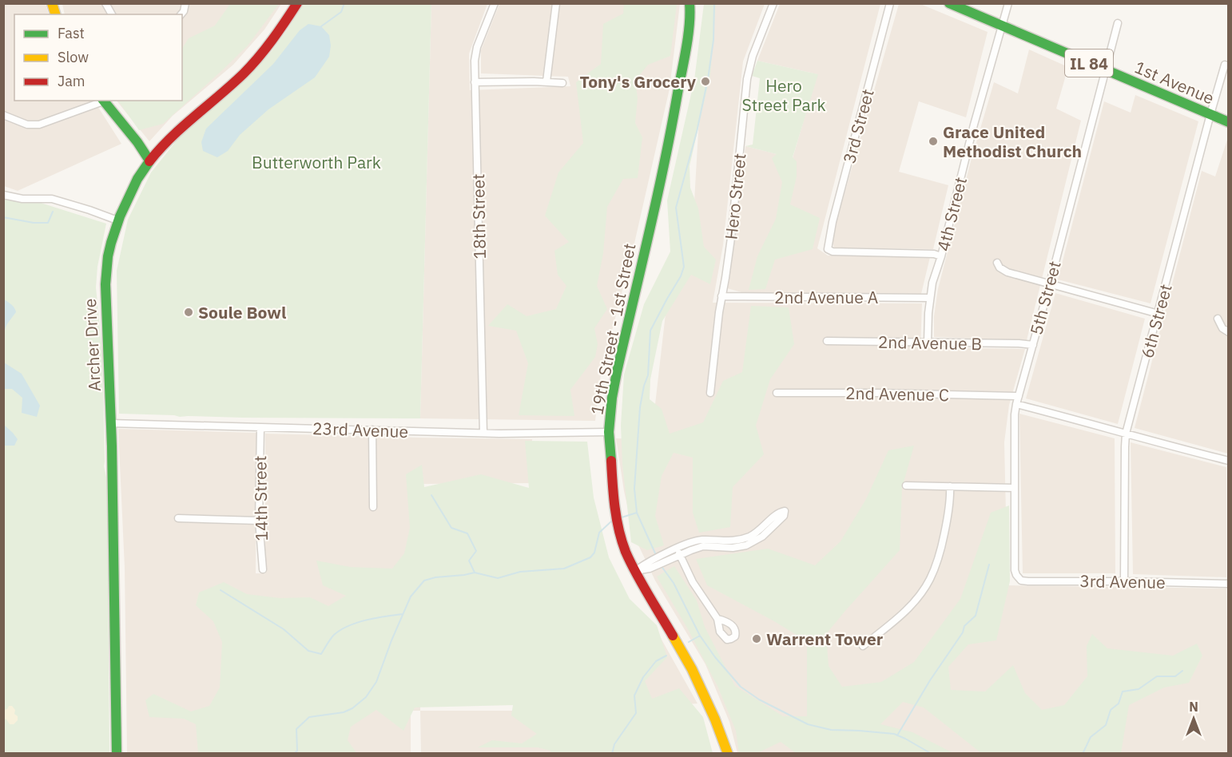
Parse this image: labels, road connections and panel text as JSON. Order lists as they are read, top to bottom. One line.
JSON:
{"streets":{"main road":["IL 84","1st Avenue","19th Street - 1st Street","Archer Drive"],"street":["3rd Street","Hero Street","4th Street","18th Street","2nd Avenue A","5th Street","6th Street","2nd Avenue B","2nd Avenue C","23rd Avenue","14th Street","3rd Avenue"]},"crossings":[["1st Avenue","4th Street"],["1st Avenue","5th Street"],["1st Avenue","6th Street"],["3rd Street","4th Street"],["Hero Street","2nd Avenue A"],["4th Street","2nd Avenue A"],["4th Street","2nd Avenue B"],["18th Street","23rd Avenue"],["5th Street","2nd Avenue B"],["5th Street","2nd Avenue C"],["5th Street","3rd Avenue"],["6th Street","3rd Avenue"],["19th Street - 1st Street","23rd Avenue"],["Archer Drive","23rd Avenue"],["23rd Avenue","14th Street"]],"parks":["Hero Street Park","Butterworth Park"],"places":["Tony's Grocery","Grace United Methodist Church","Soule Bowl","Warrent Tower"],"legend":["Fast","Slow","Jam"],"north":"top"}
